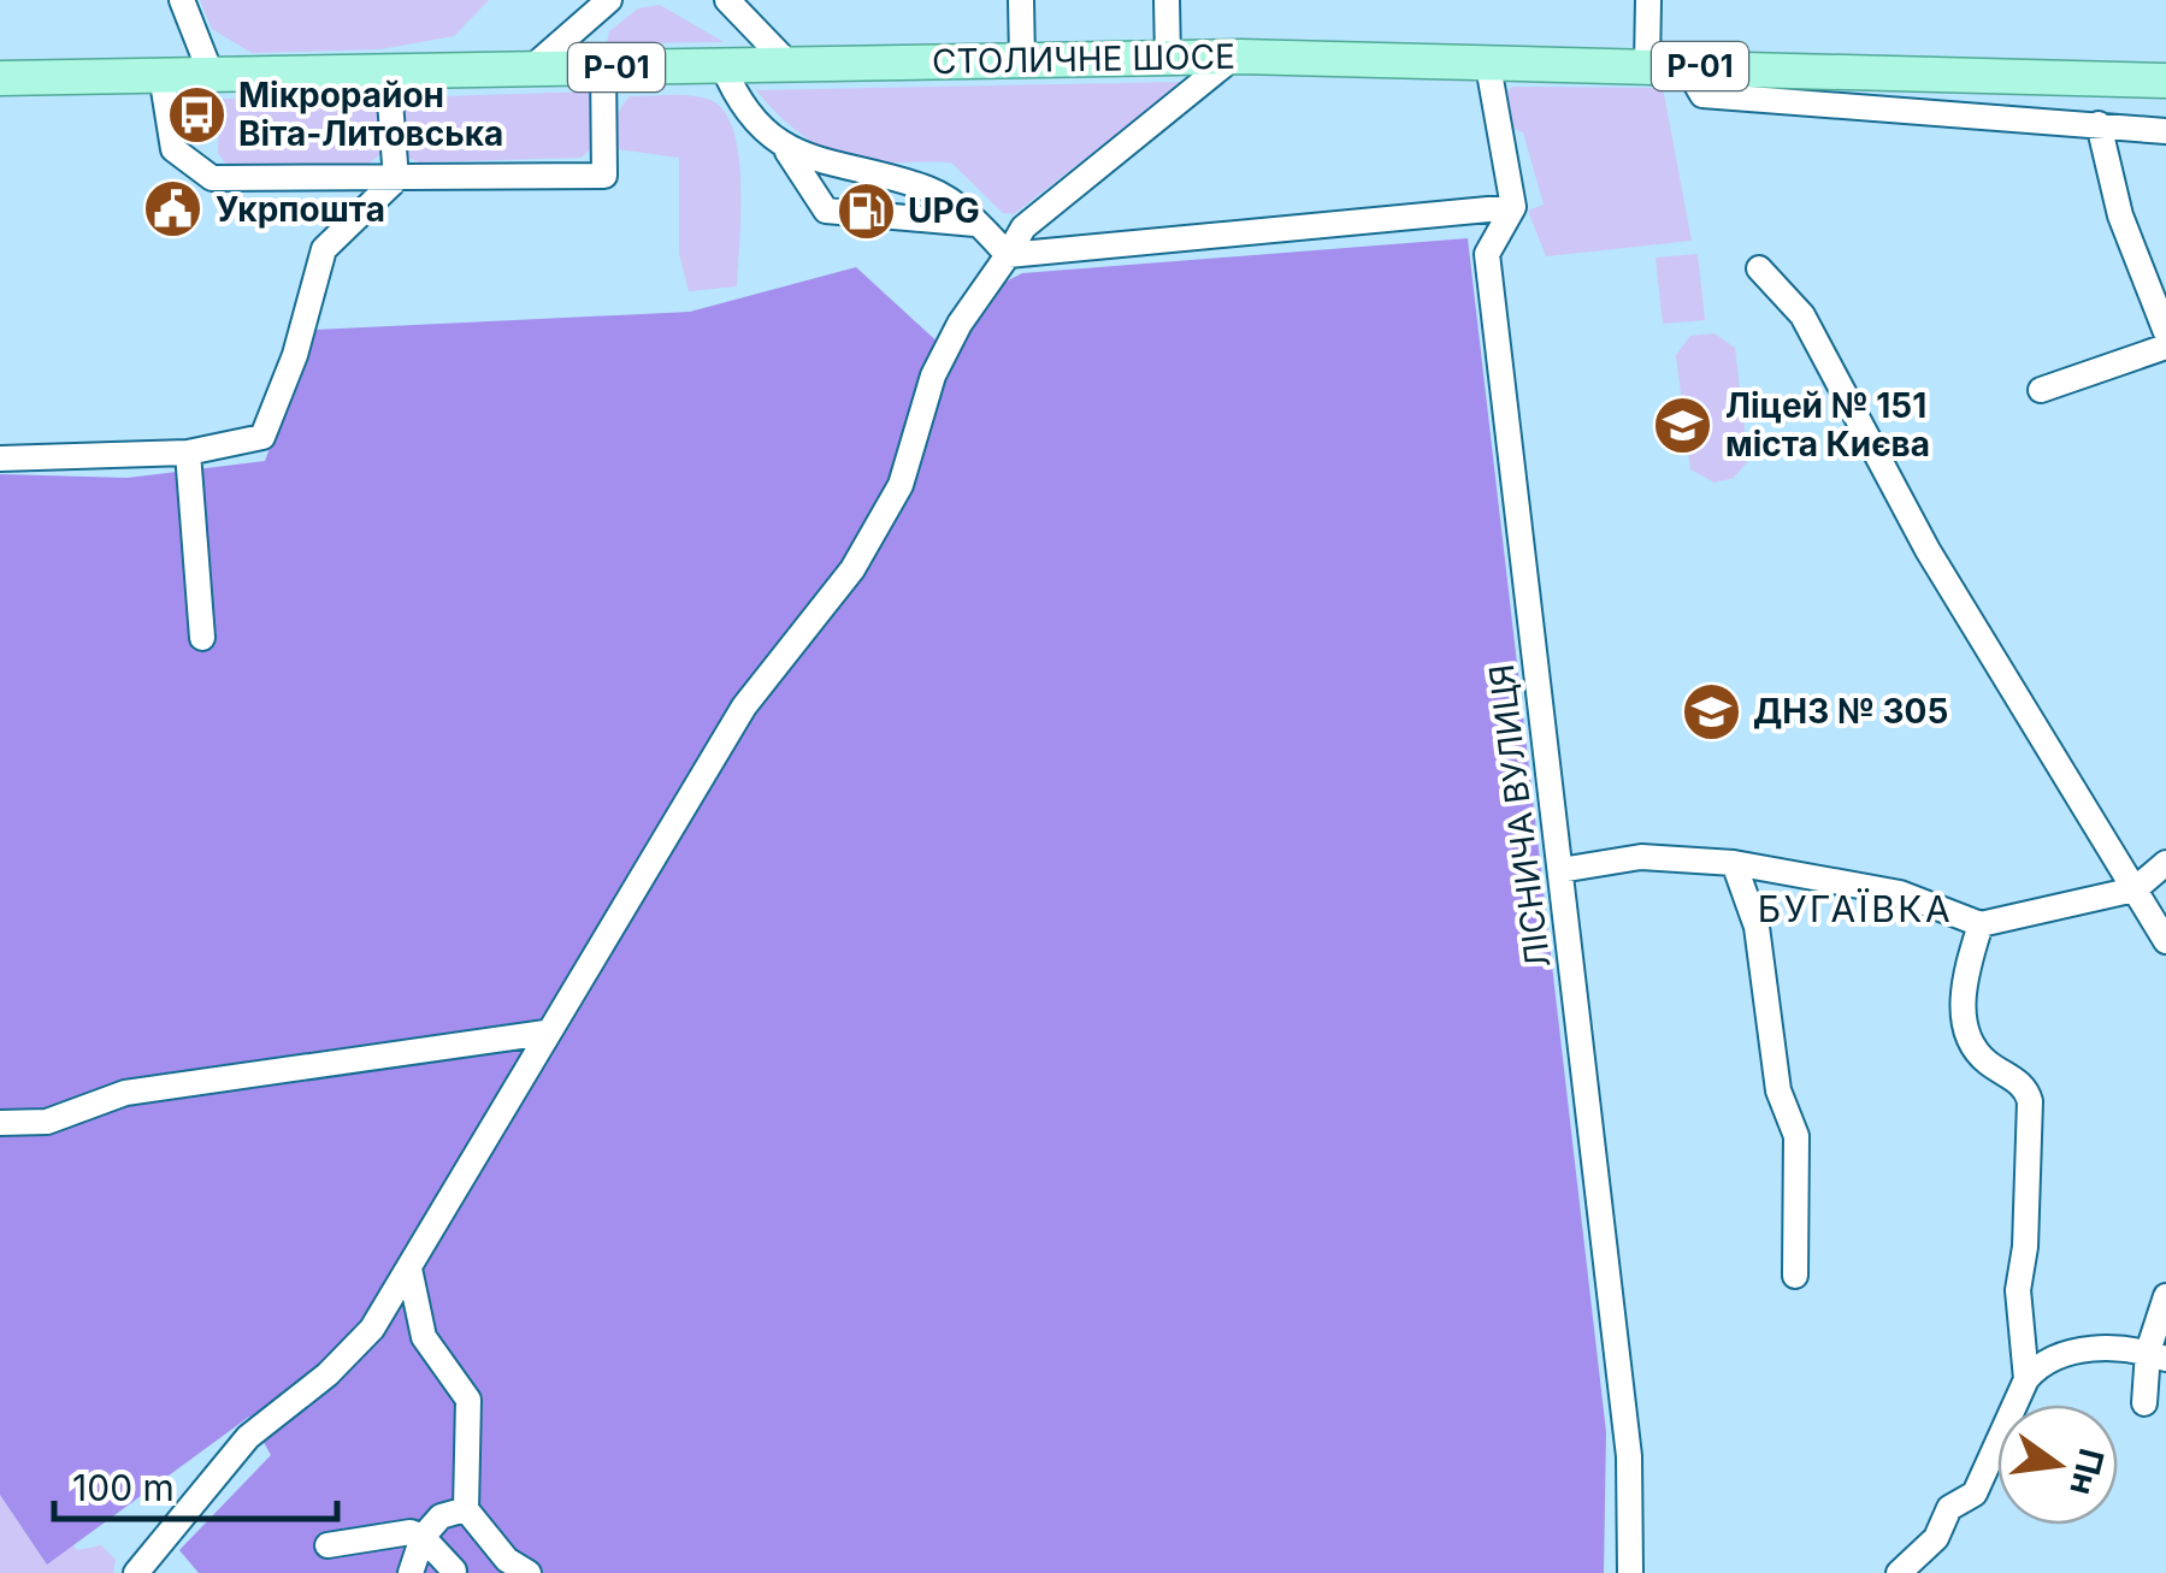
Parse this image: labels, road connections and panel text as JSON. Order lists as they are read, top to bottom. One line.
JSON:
{"streets":{"main road":["СТОЛИЧНЕ ШОСЕ","Р-01"],"street":["ЛІСНИЧА ВУЛИЦЯ"]},"districts":["БУГАЇВКА"],"places":{"bus stop":["Мікрорайон Віта-Литовська"],"public building":["Укрпошта"],"fuel station":["UPG"],"school or university":["Ліцей № 151 міста Києва","ДНЗ № 305"]},"scale_bar":"100 m","north":"right"}
